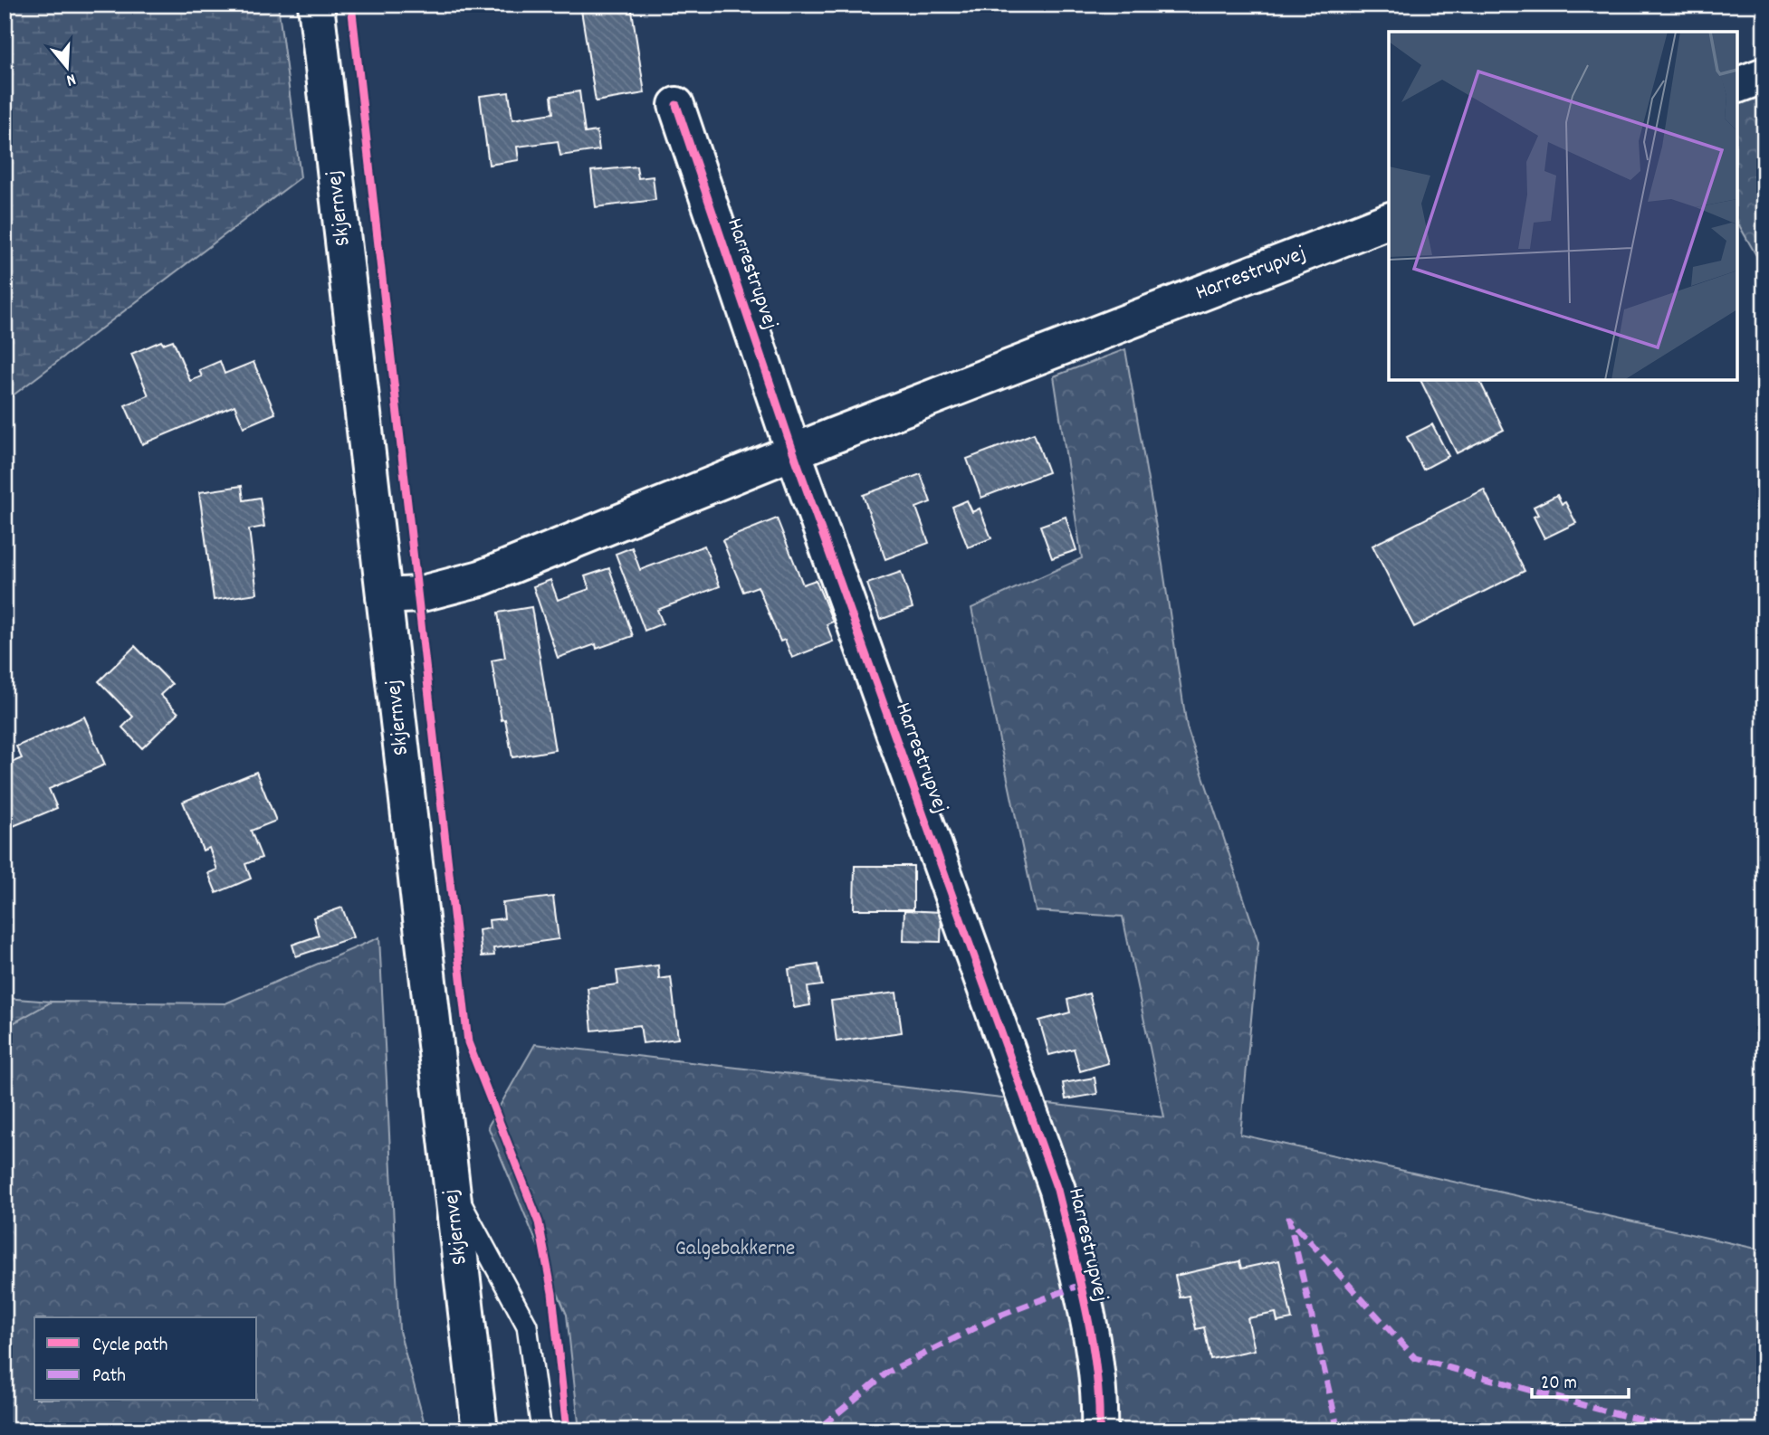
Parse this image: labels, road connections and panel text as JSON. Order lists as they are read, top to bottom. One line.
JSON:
{"streets":{"street":["Skjernvej","Harrestrupvej"]},"crossings":[["Skjernvej","Harrestrupvej"]],"parks":["Galgebakkerne"],"legend":["Cycle path","Path"],"scale_bar":"20 m","north":"bottom"}
